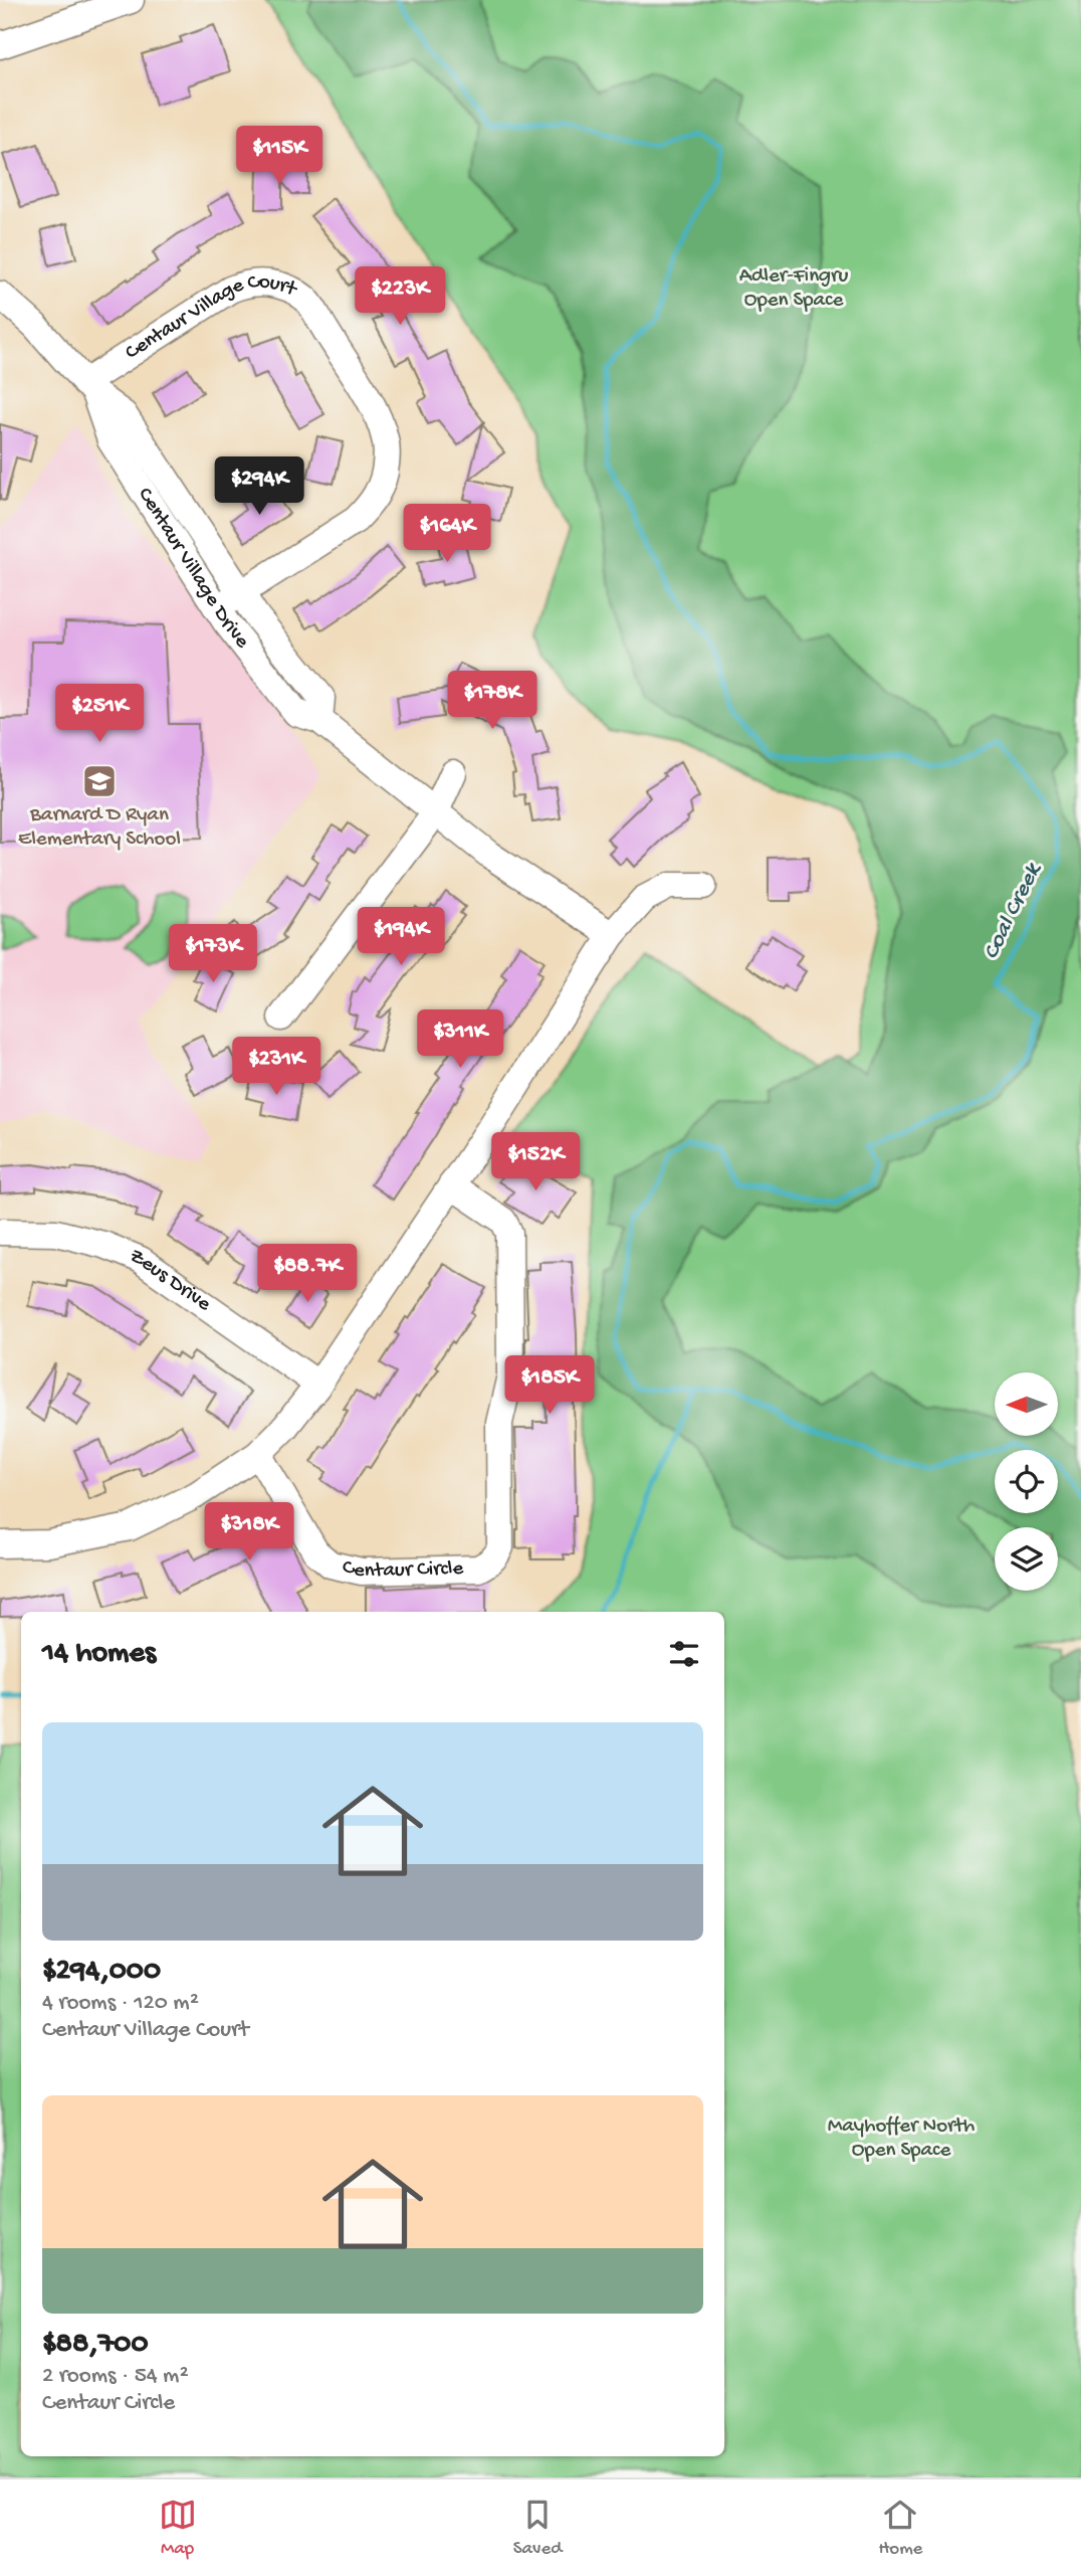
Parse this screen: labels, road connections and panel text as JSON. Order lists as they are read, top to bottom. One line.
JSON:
{"streets":{"street":["Centaur Village Court","Centaur Village Drive","Zeus Drive","Centaur Circle"]},"crossings":[["Centaur Village Court","Centaur Village Drive"]],"water":["Coal Creek"],"parks":["Adler-Fingru Open Space","Mayhoffer North Open Space"],"places":{"school or university":["Barnard D Ryan Elementary School"]},"north":"left","page":{"price":["$115K","$223K","$294K","$164K","$178K","$251K","$194K","$173K","$311K","$231K","$152K","$88.7K","$185K","$318K"],"heading":"14 homes","list":[{"name":"$294,000","note":"4 rooms · 120 m² · Centaur Village Court"},{"name":"$88,700","note":"2 rooms · 54 m² · Centaur Circle"}],"tabs":["Map","Saved","Home"]}}
